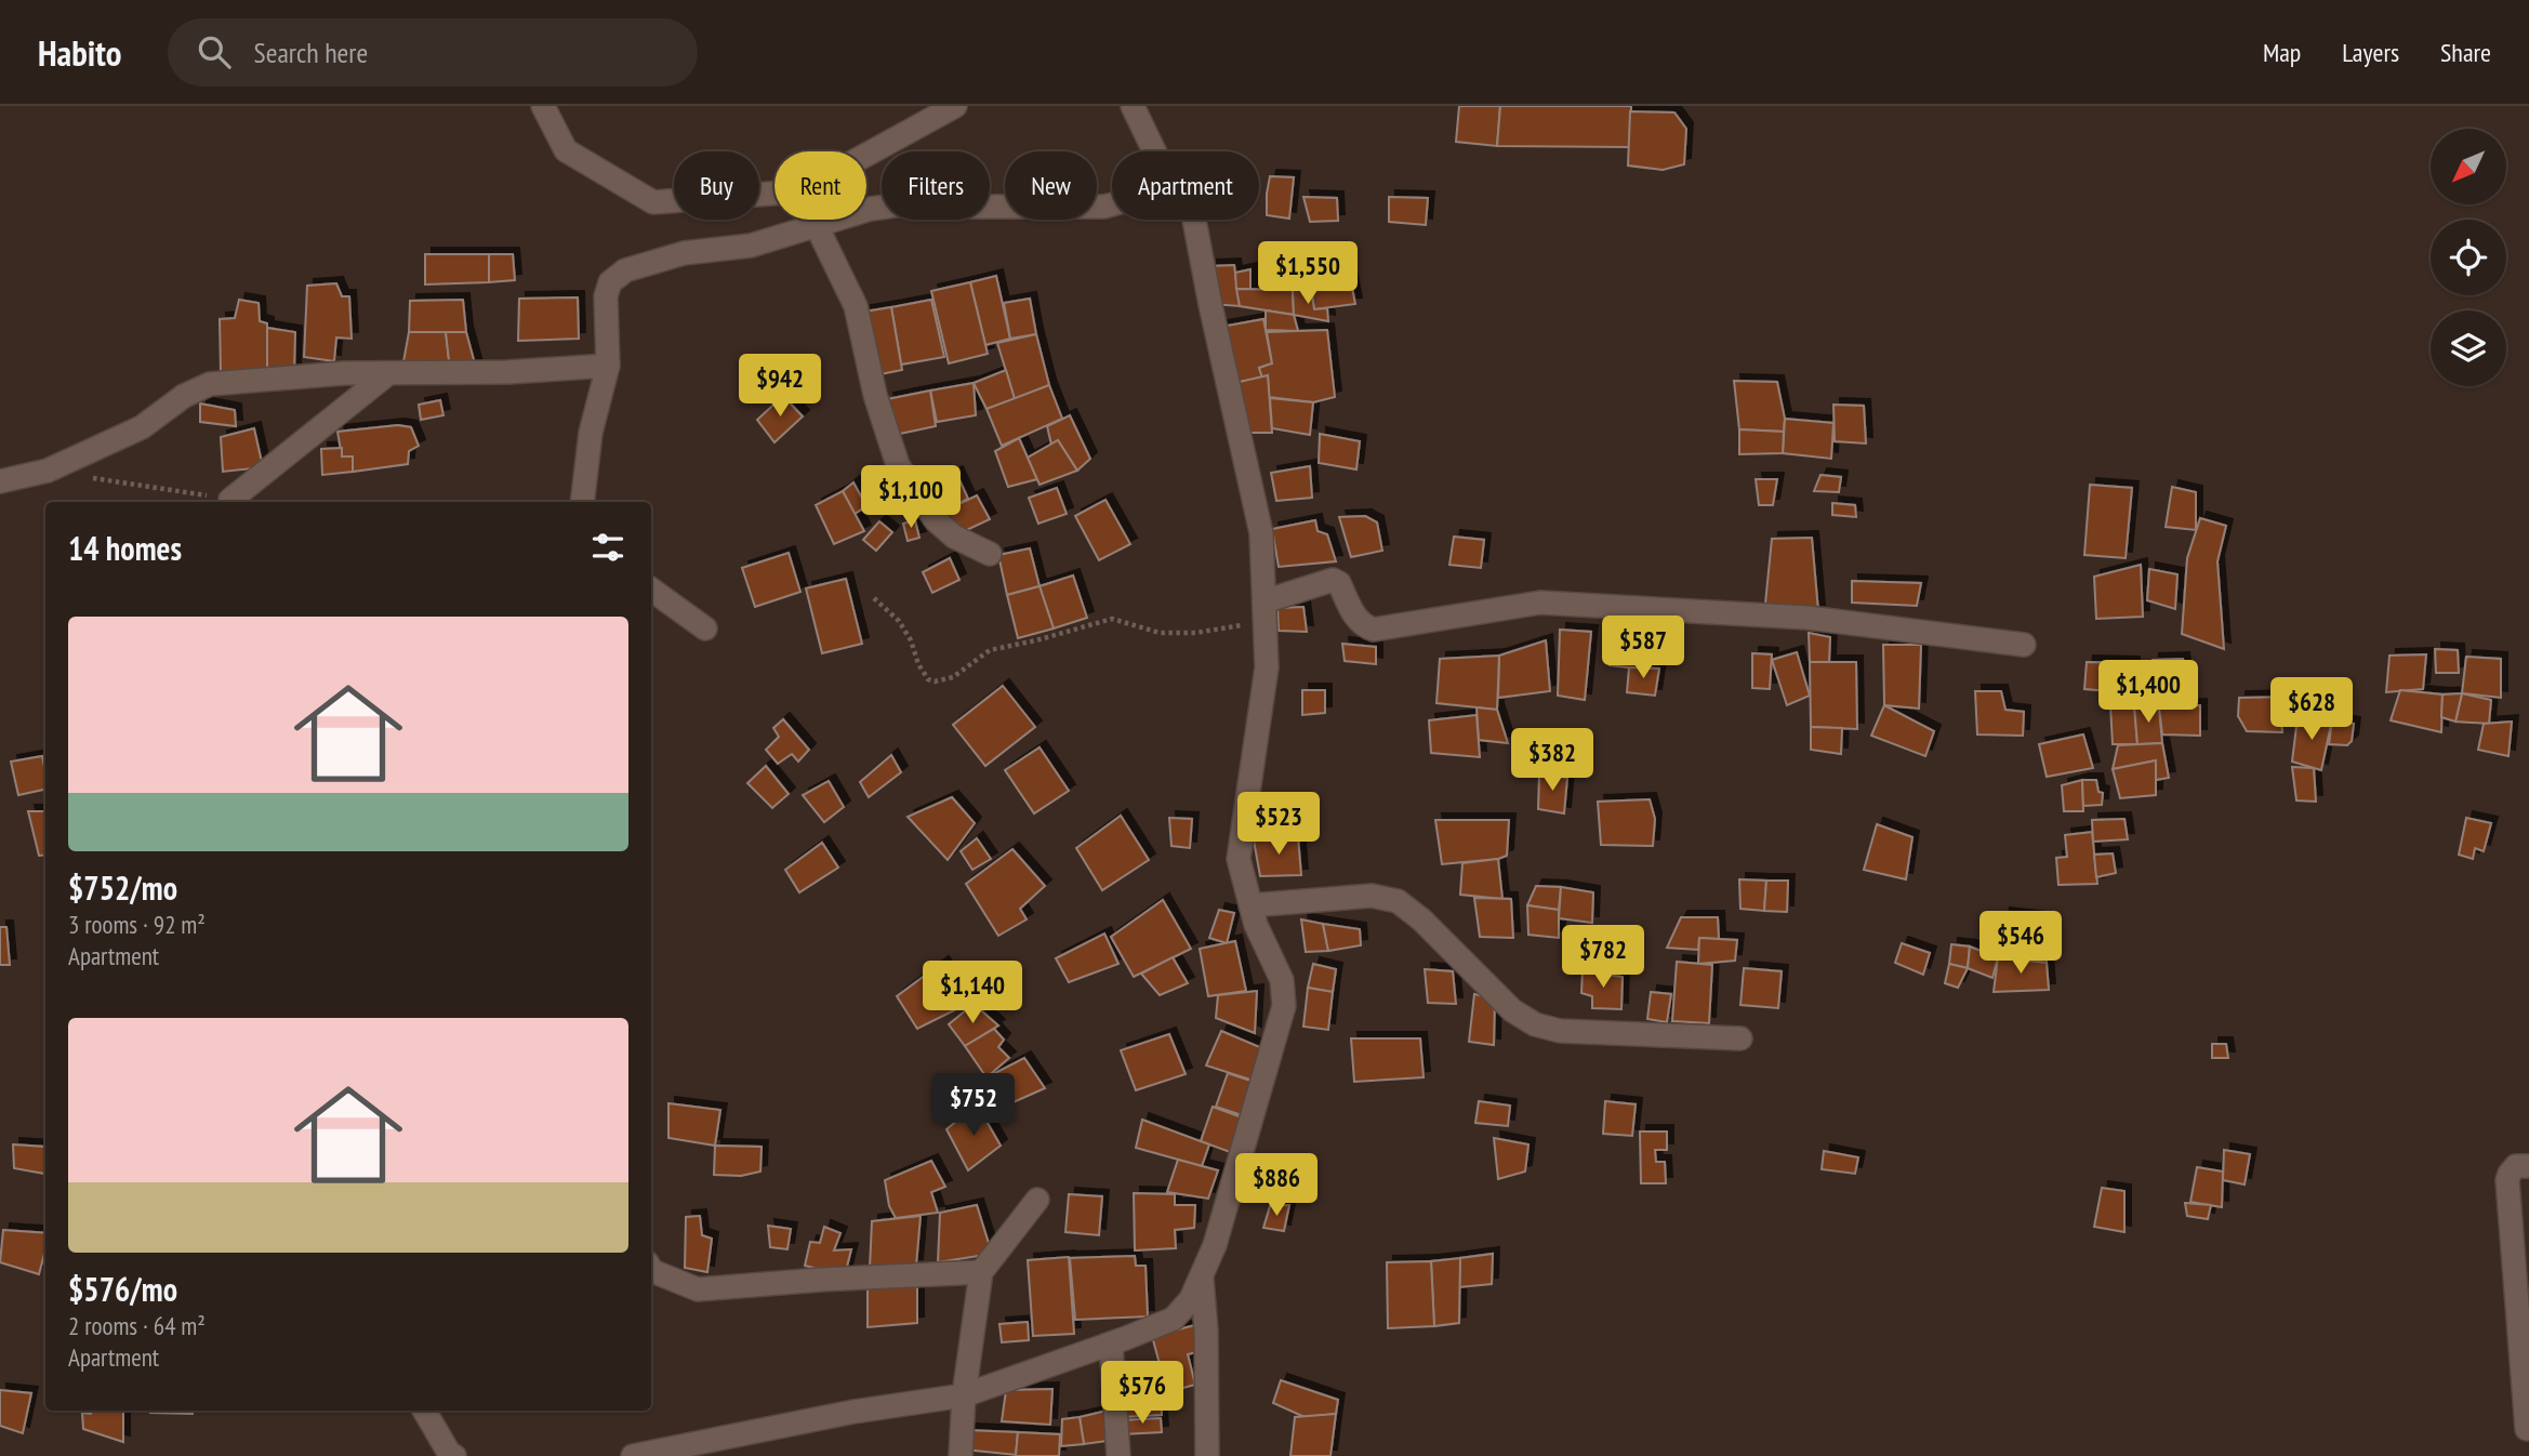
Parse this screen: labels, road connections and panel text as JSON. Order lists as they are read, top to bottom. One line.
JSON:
{"north":"bottom left","page":{"header":"Habito","search":"Search here","nav":["Map","Layers","Share"],"chip":["Buy","Rent","Filters","New","Apartment"],"price":["$1,550","$942","$1,100","$587","$1,400","$628","$382","$523","$546","$782","$1,140","$752","$886","$576"],"heading":"14 homes","list":[{"name":"$752/mo","note":"3 rooms · 92 m² · Apartment"},{"name":"$576/mo","note":"2 rooms · 64 m² · Apartment"}]}}
